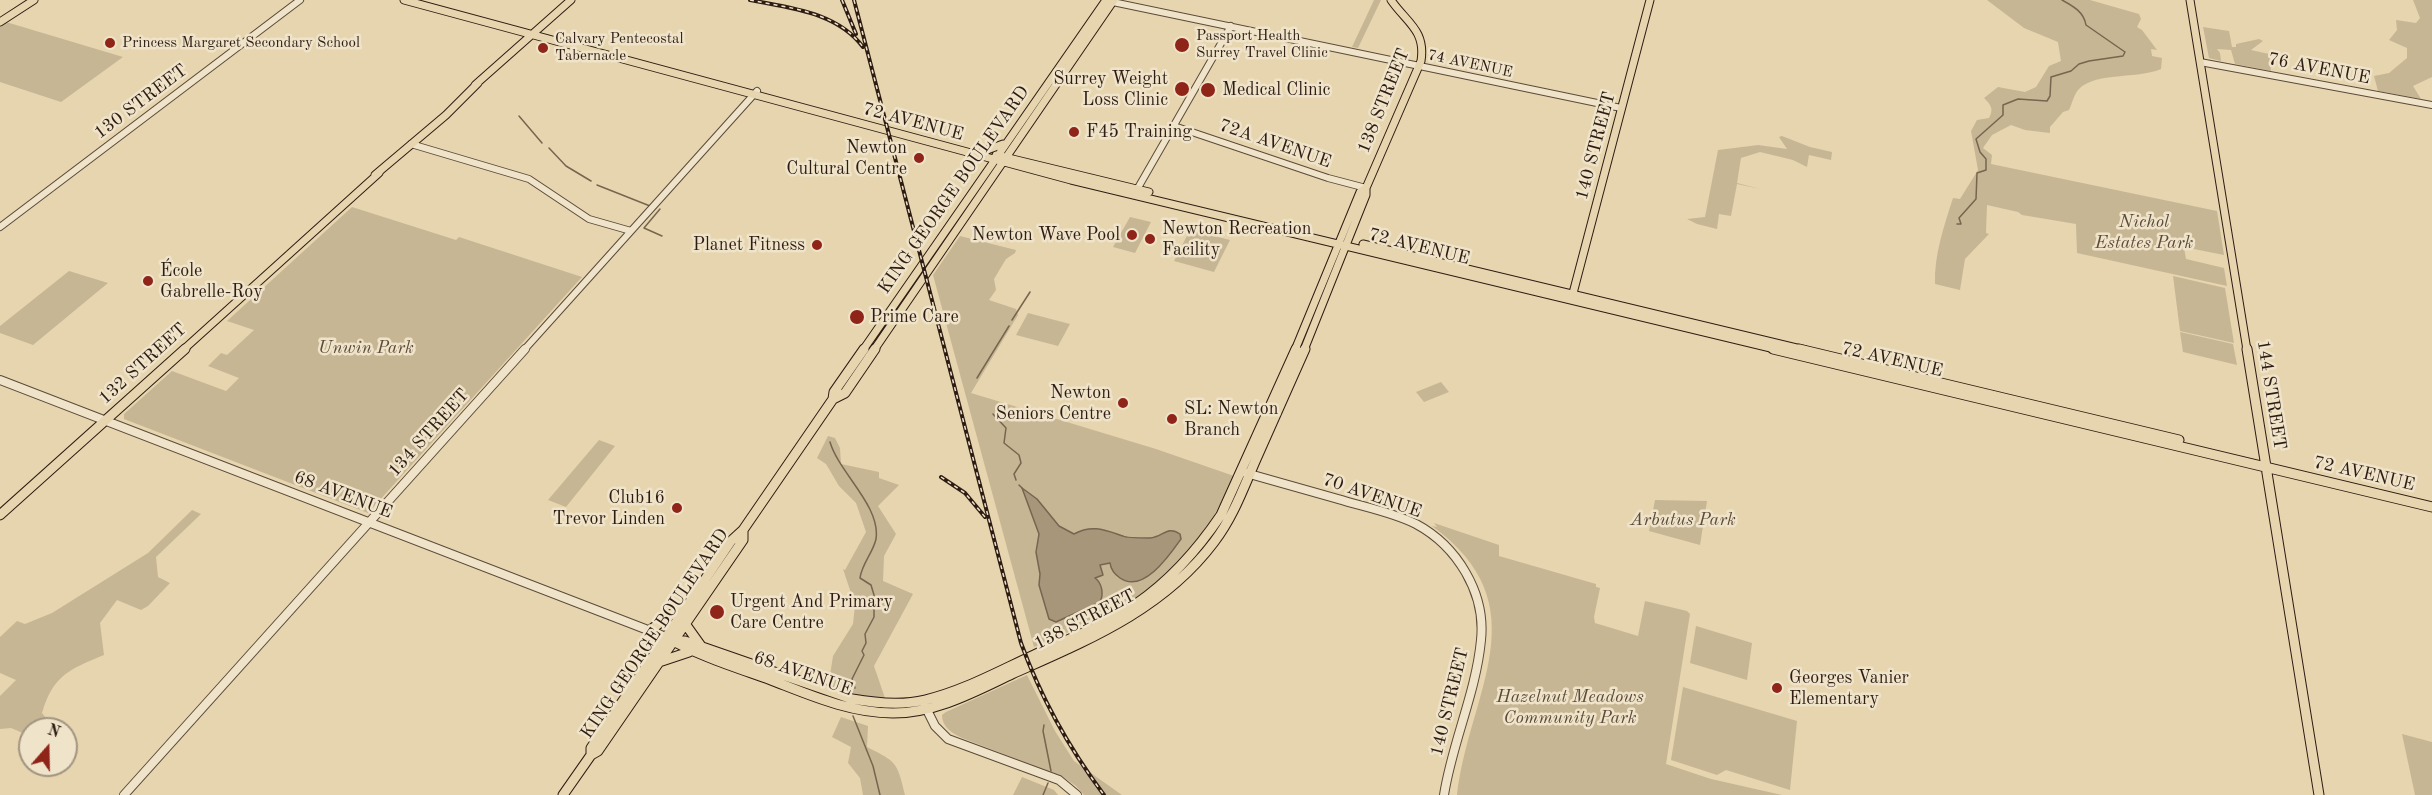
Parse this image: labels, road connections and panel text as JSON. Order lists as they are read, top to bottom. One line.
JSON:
{"streets":{"main road":["138 STREET","72 AVENUE","140 STREET","KING GEORGE BOULEVARD","132 STREET","144 STREET","68 AVENUE"],"street":["74 AVENUE","76 AVENUE","130 STREET","72A AVENUE","134 STREET","70 AVENUE"]},"crossings":[["74 AVENUE","138 STREET"],["74 AVENUE","140 STREET"],["74 AVENUE","KING GEORGE BOULEVARD"],["76 AVENUE","144 STREET"],["138 STREET","72 AVENUE"],["138 STREET","72A AVENUE"],["138 STREET","68 AVENUE"],["138 STREET","70 AVENUE"],["72 AVENUE","140 STREET"],["72 AVENUE","KING GEORGE BOULEVARD"],["72 AVENUE","132 STREET"],["72 AVENUE","144 STREET"],["72 AVENUE","134 STREET"],["140 STREET","70 AVENUE"],["KING GEORGE BOULEVARD","68 AVENUE"],["132 STREET","68 AVENUE"],["134 STREET","68 AVENUE"]],"parks":["Nichol Estates Park","Unwin Park","Arbutus Park","Hazelnut Meadows Community Park"],"places":["Princess Margaret Secondary School","Passport Health Surrey Travel Clinic","Calvary Pentecostal Tabernacle","Surrey Weight Loss Clinic","Medical Clinic","F45 Training","Newton Cultural Centre","Newton Wave Pool","Newton Recreation Facility","Planet Fitness","École Gabrelle-Roy","Prime Care","Newton Seniors Centre","SL: Newton Branch","Club16 Trevor Linden","Urgent And Primary Care Centre","Georges Vanier Elementary"],"north":"top"}
